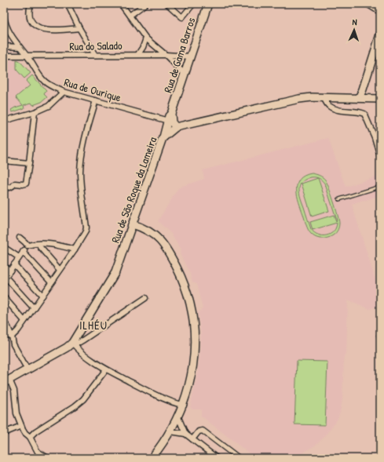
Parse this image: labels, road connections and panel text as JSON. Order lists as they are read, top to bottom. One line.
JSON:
{"streets":{"main road":["Rua de Gama Barros","Rua de São Roque da Lameira"],"street":["Rua do Salado","Rua de Ourique"]},"crossings":[["Rua do Salado","Rua de Gama Barros"],["Rua do Salado","Rua de Ourique"],["Rua de Gama Barros","Rua de Ourique"],["Rua de Gama Barros","Rua de São Roque da Lameira"]],"districts":["ILHÉU"],"north":"top"}
